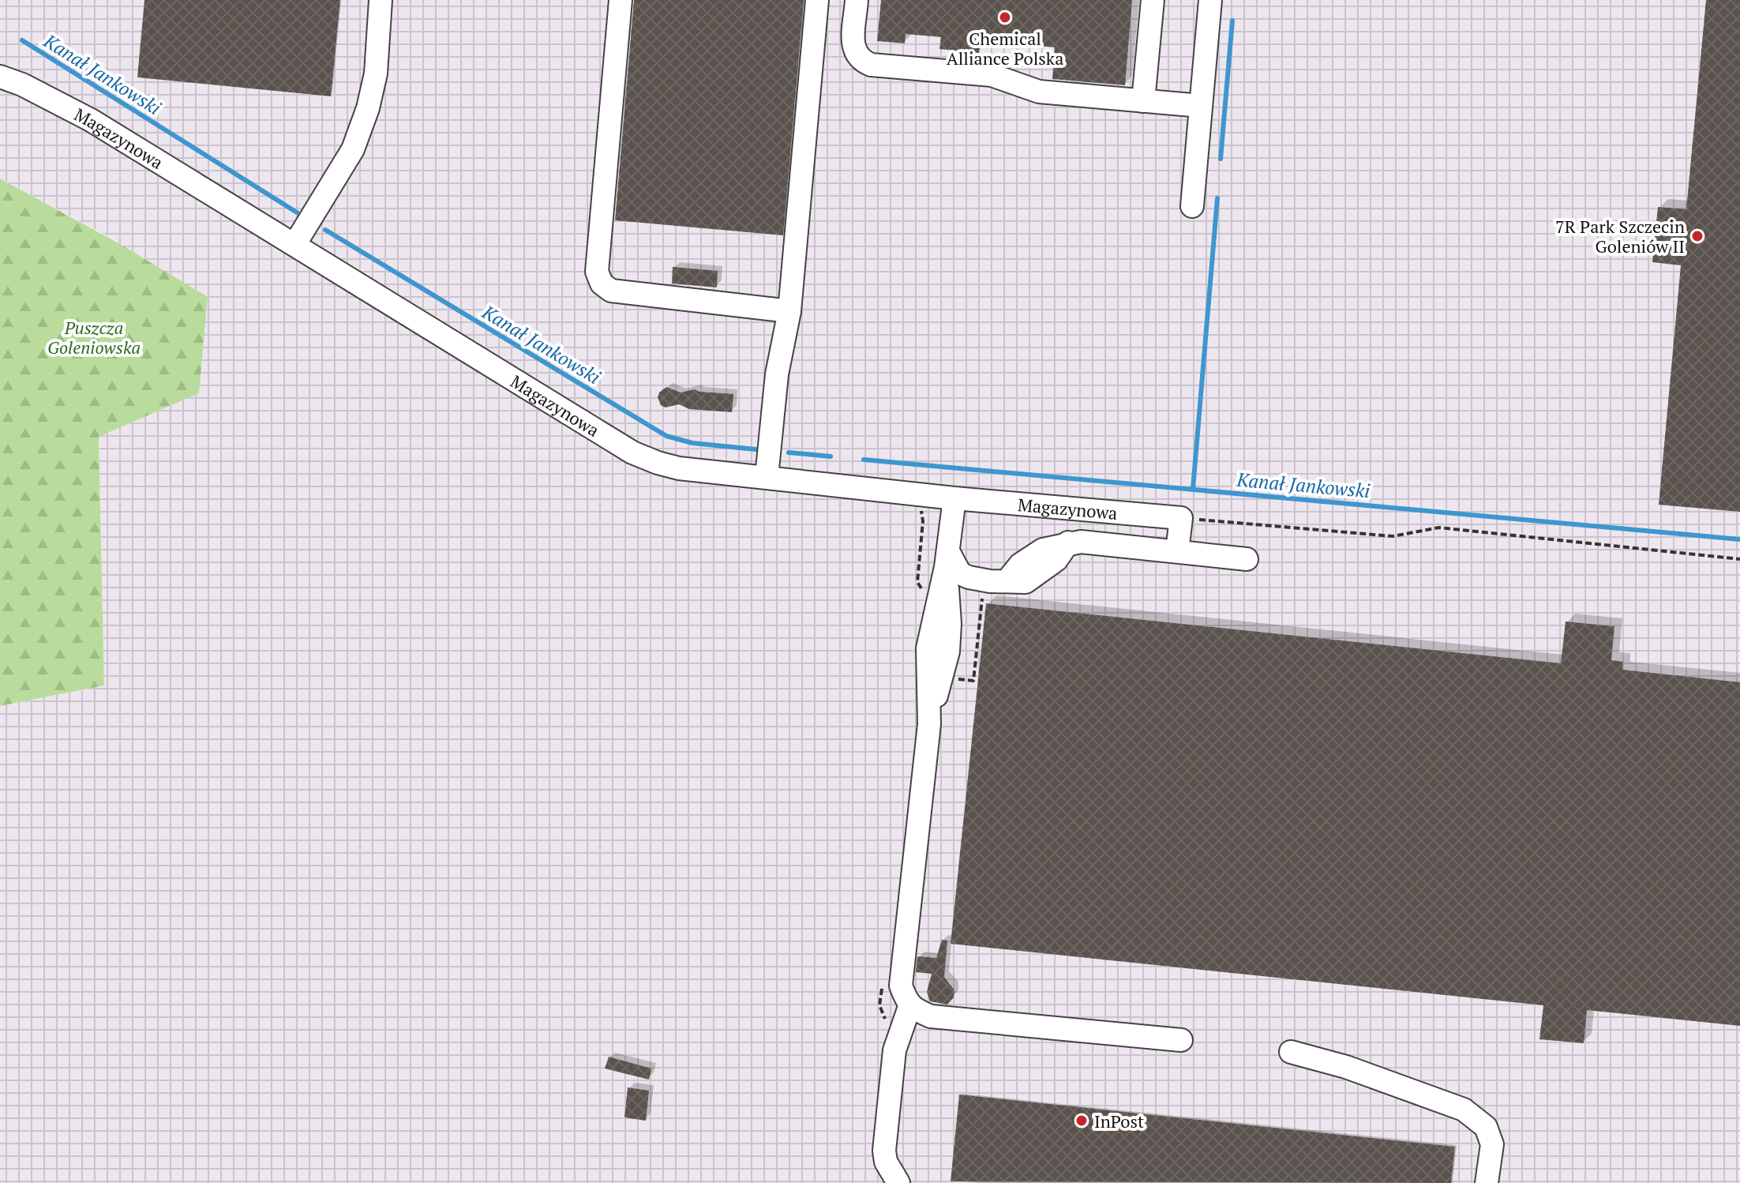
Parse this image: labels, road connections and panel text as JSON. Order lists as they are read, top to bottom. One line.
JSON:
{"streets":{"street":["Magazynowa"]},"water":["Kanał Jankowski"],"parks":["Puszcza Goleniowska"],"places":["Chemical Alliance Polska","7R Park Szczecin Goleniów II","InPost"]}
